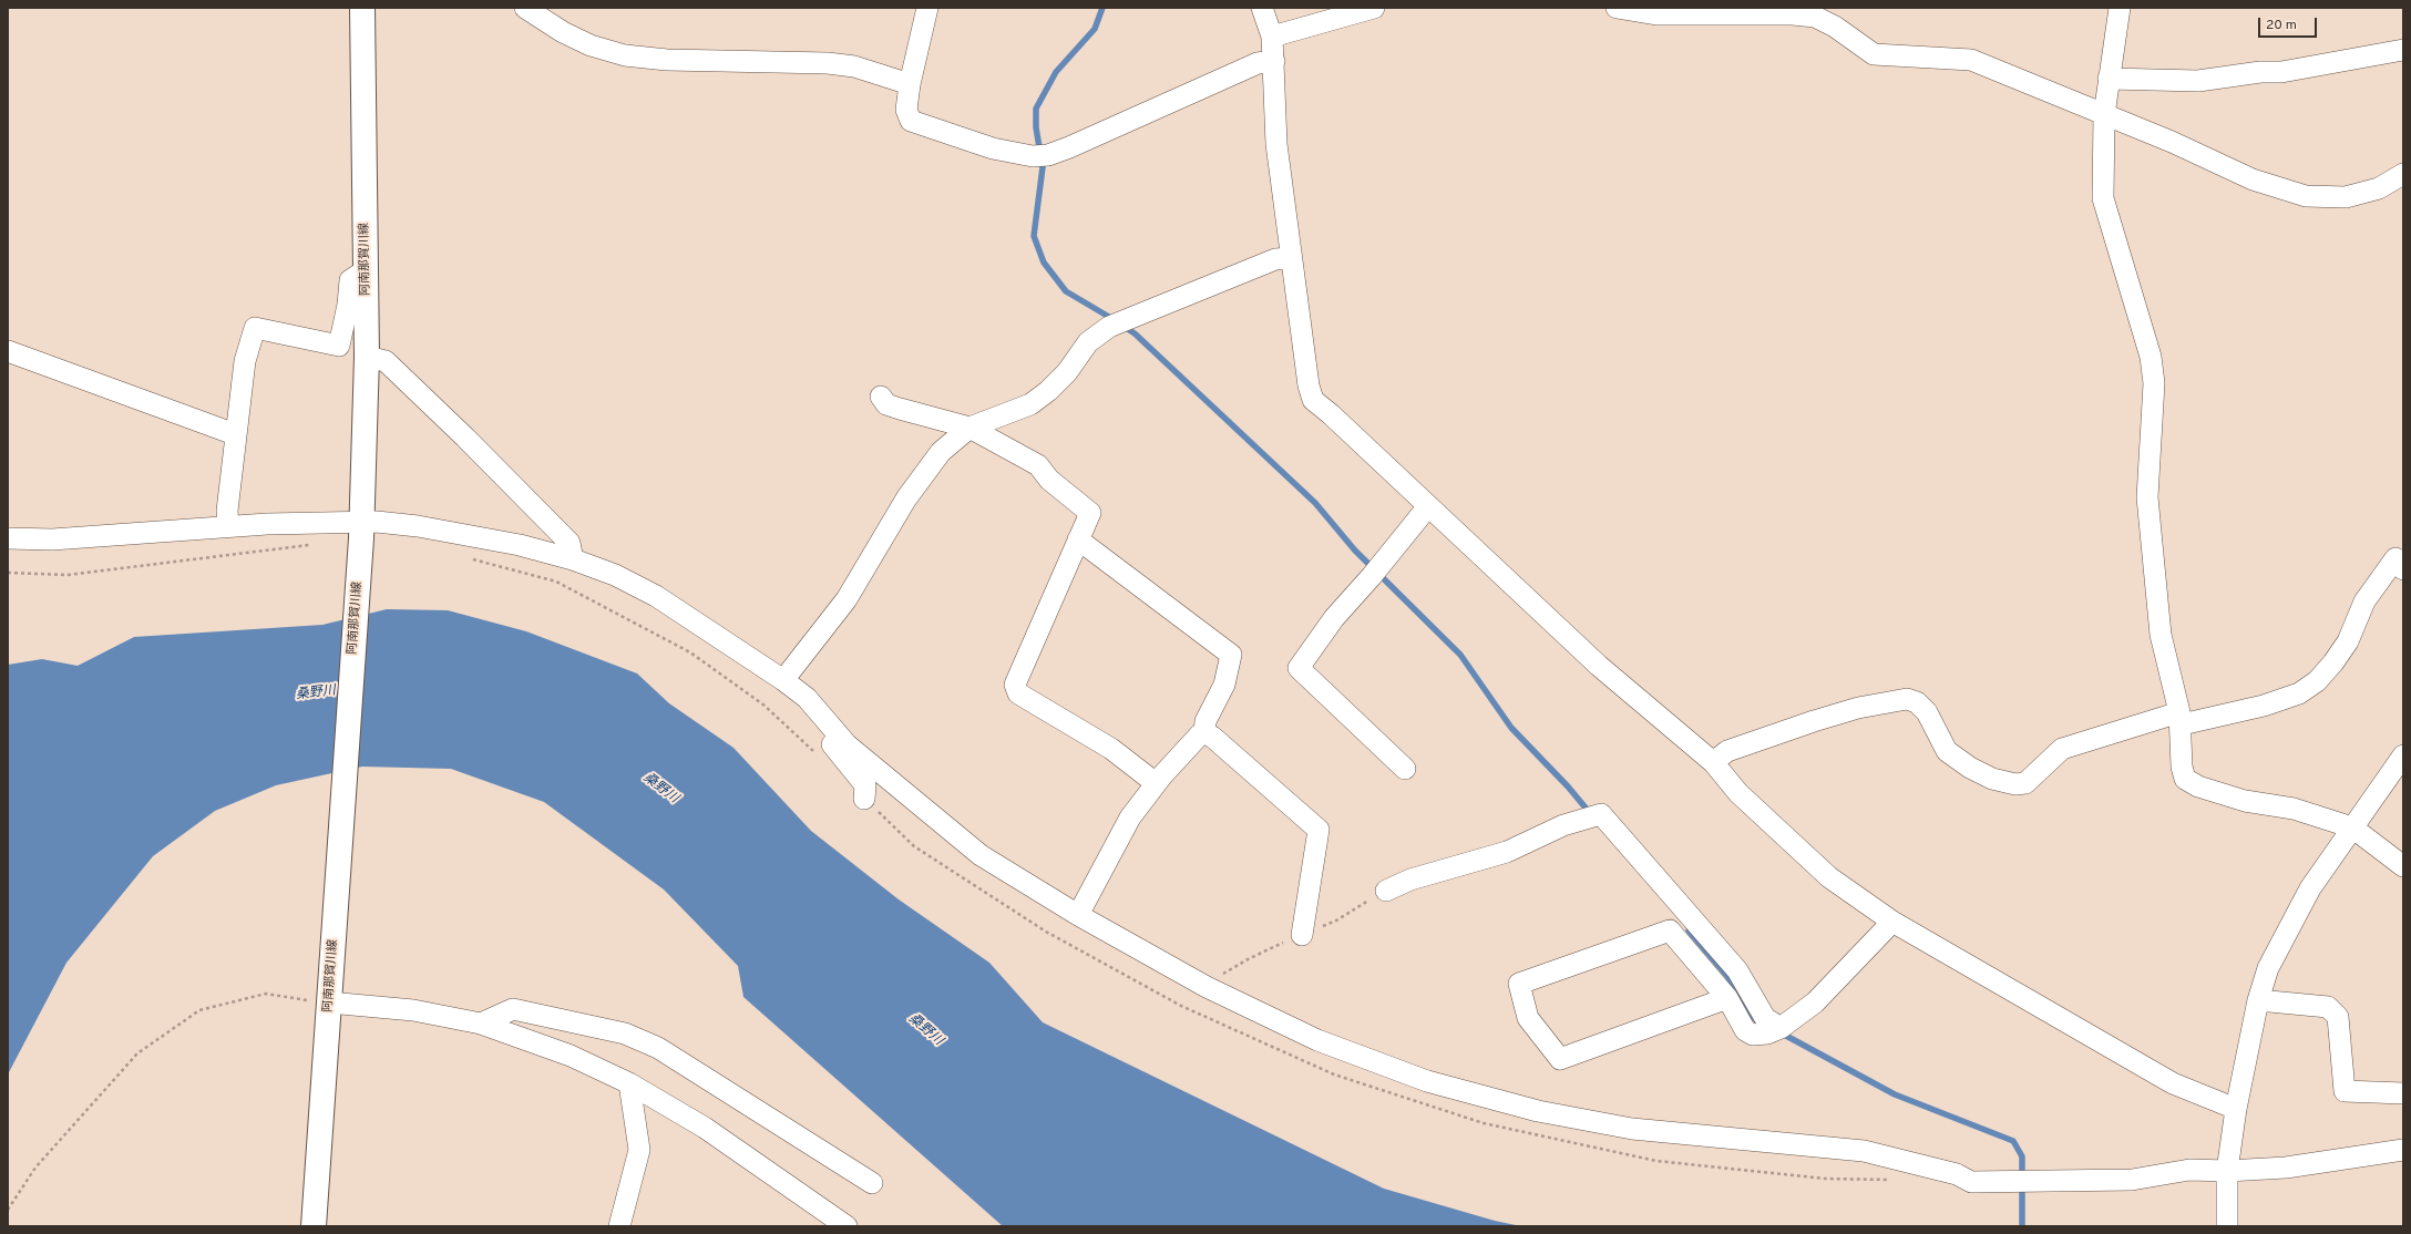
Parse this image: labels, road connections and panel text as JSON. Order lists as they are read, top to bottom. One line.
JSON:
{"streets":{"main road":["阿南那賀川線"]},"water":["桑野川"],"scale_bar":"20 m"}
